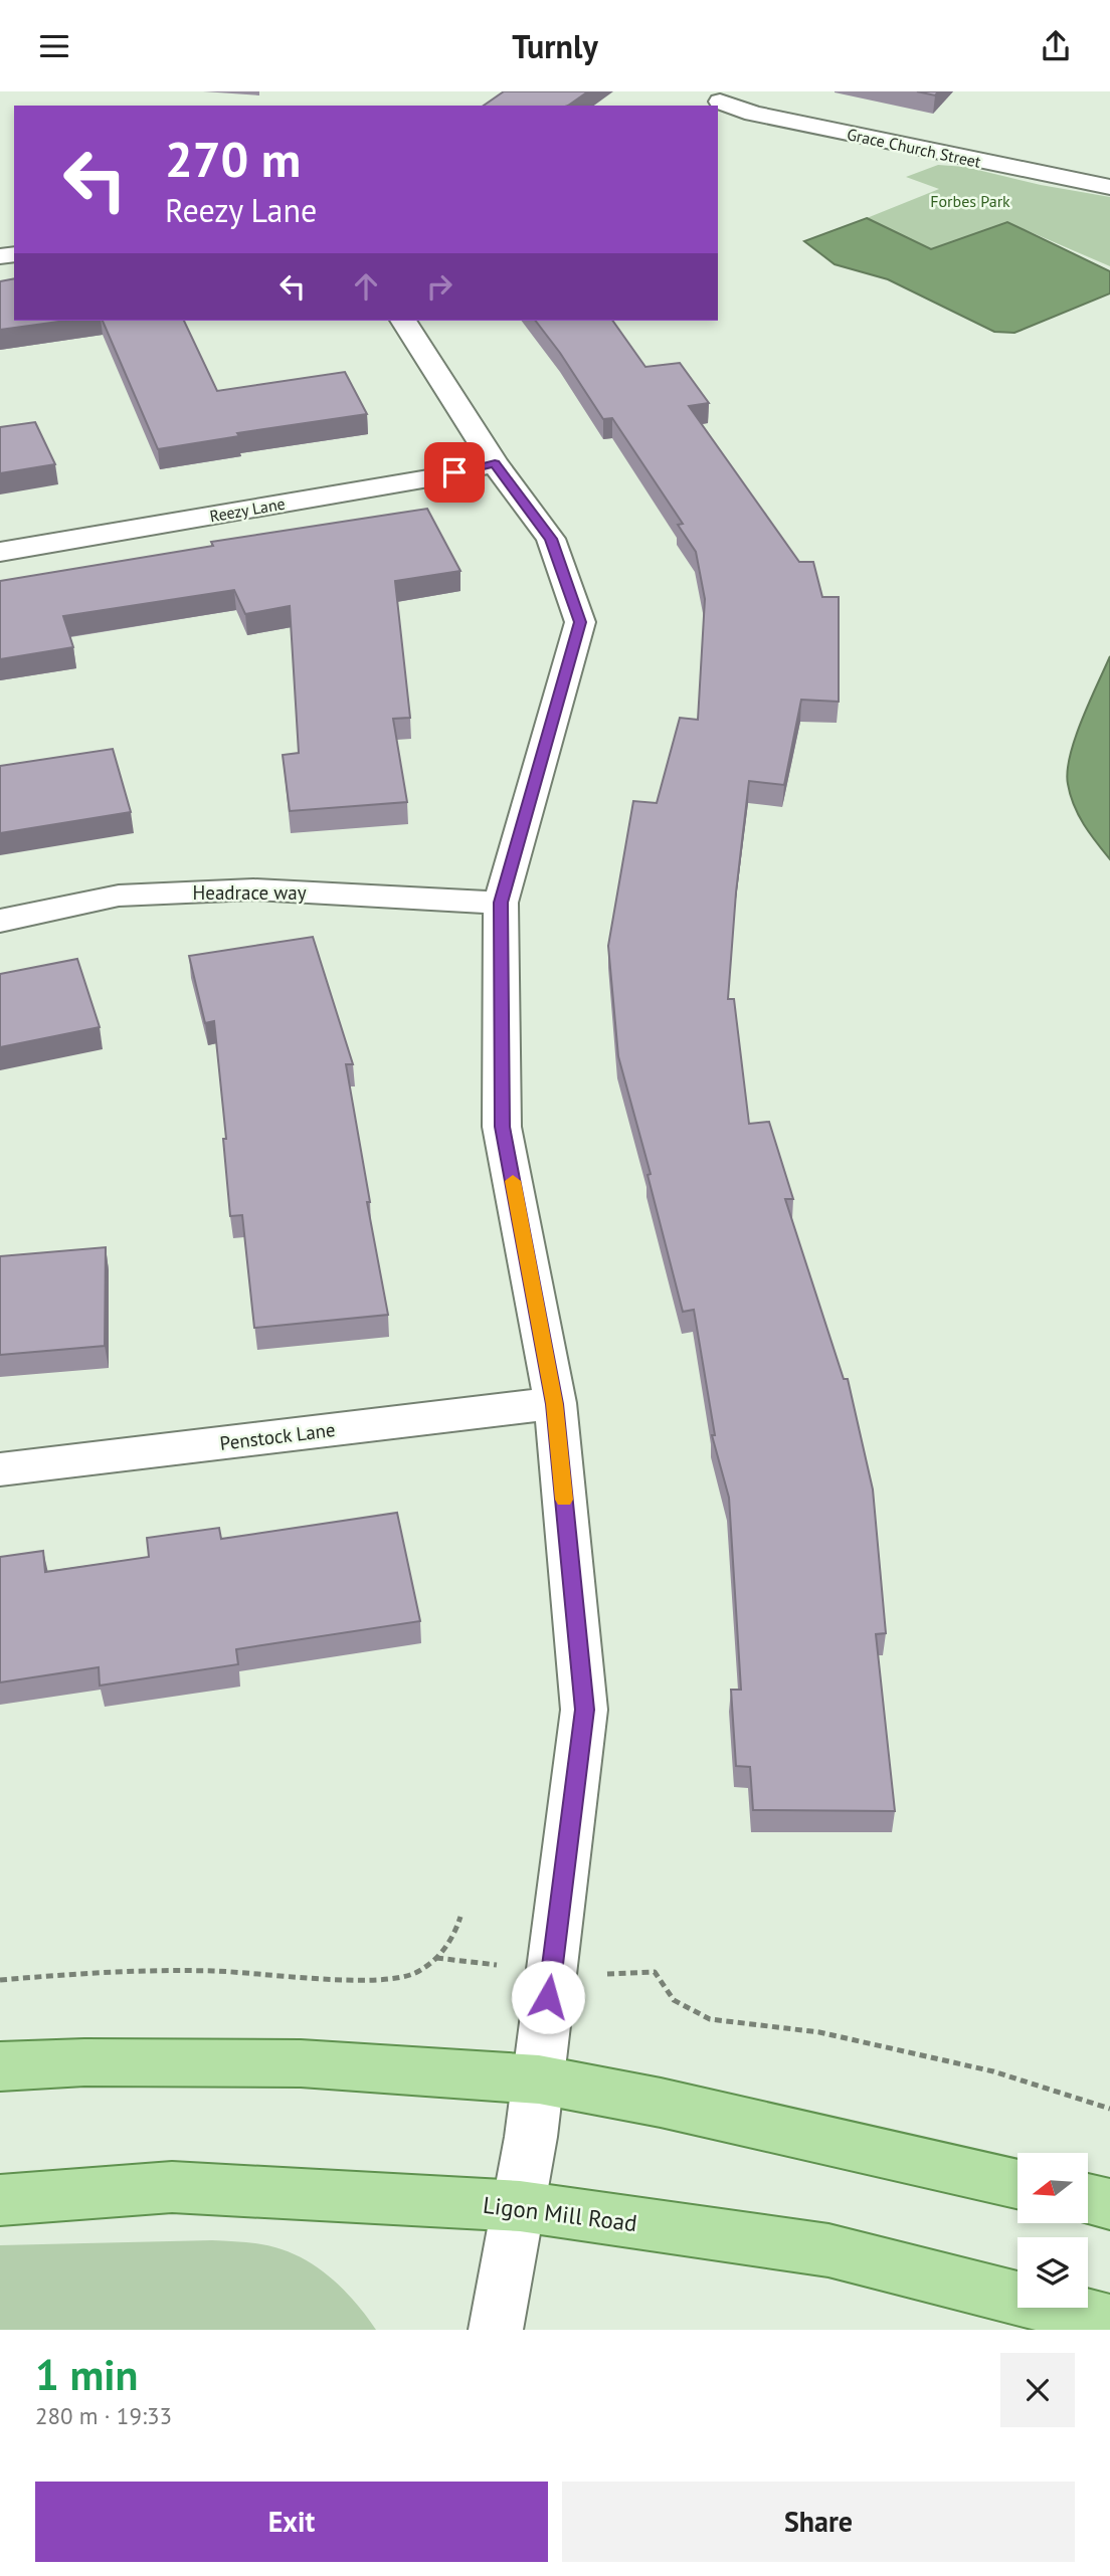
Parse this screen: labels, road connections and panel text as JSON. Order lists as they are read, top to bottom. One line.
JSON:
{"streets":{"main road":["Ligon Mill Road"],"street":["Grace Church Street","Reezy Lane","Headrace way","Penstock Lane"]},"parks":["Forbes Park"],"north":"left","page":{"header":"Turnly","turn":["270 m","Reezy Lane"],"heading":["1 min","280 m · 19:33"],"buttons":["Exit","Share"]}}
